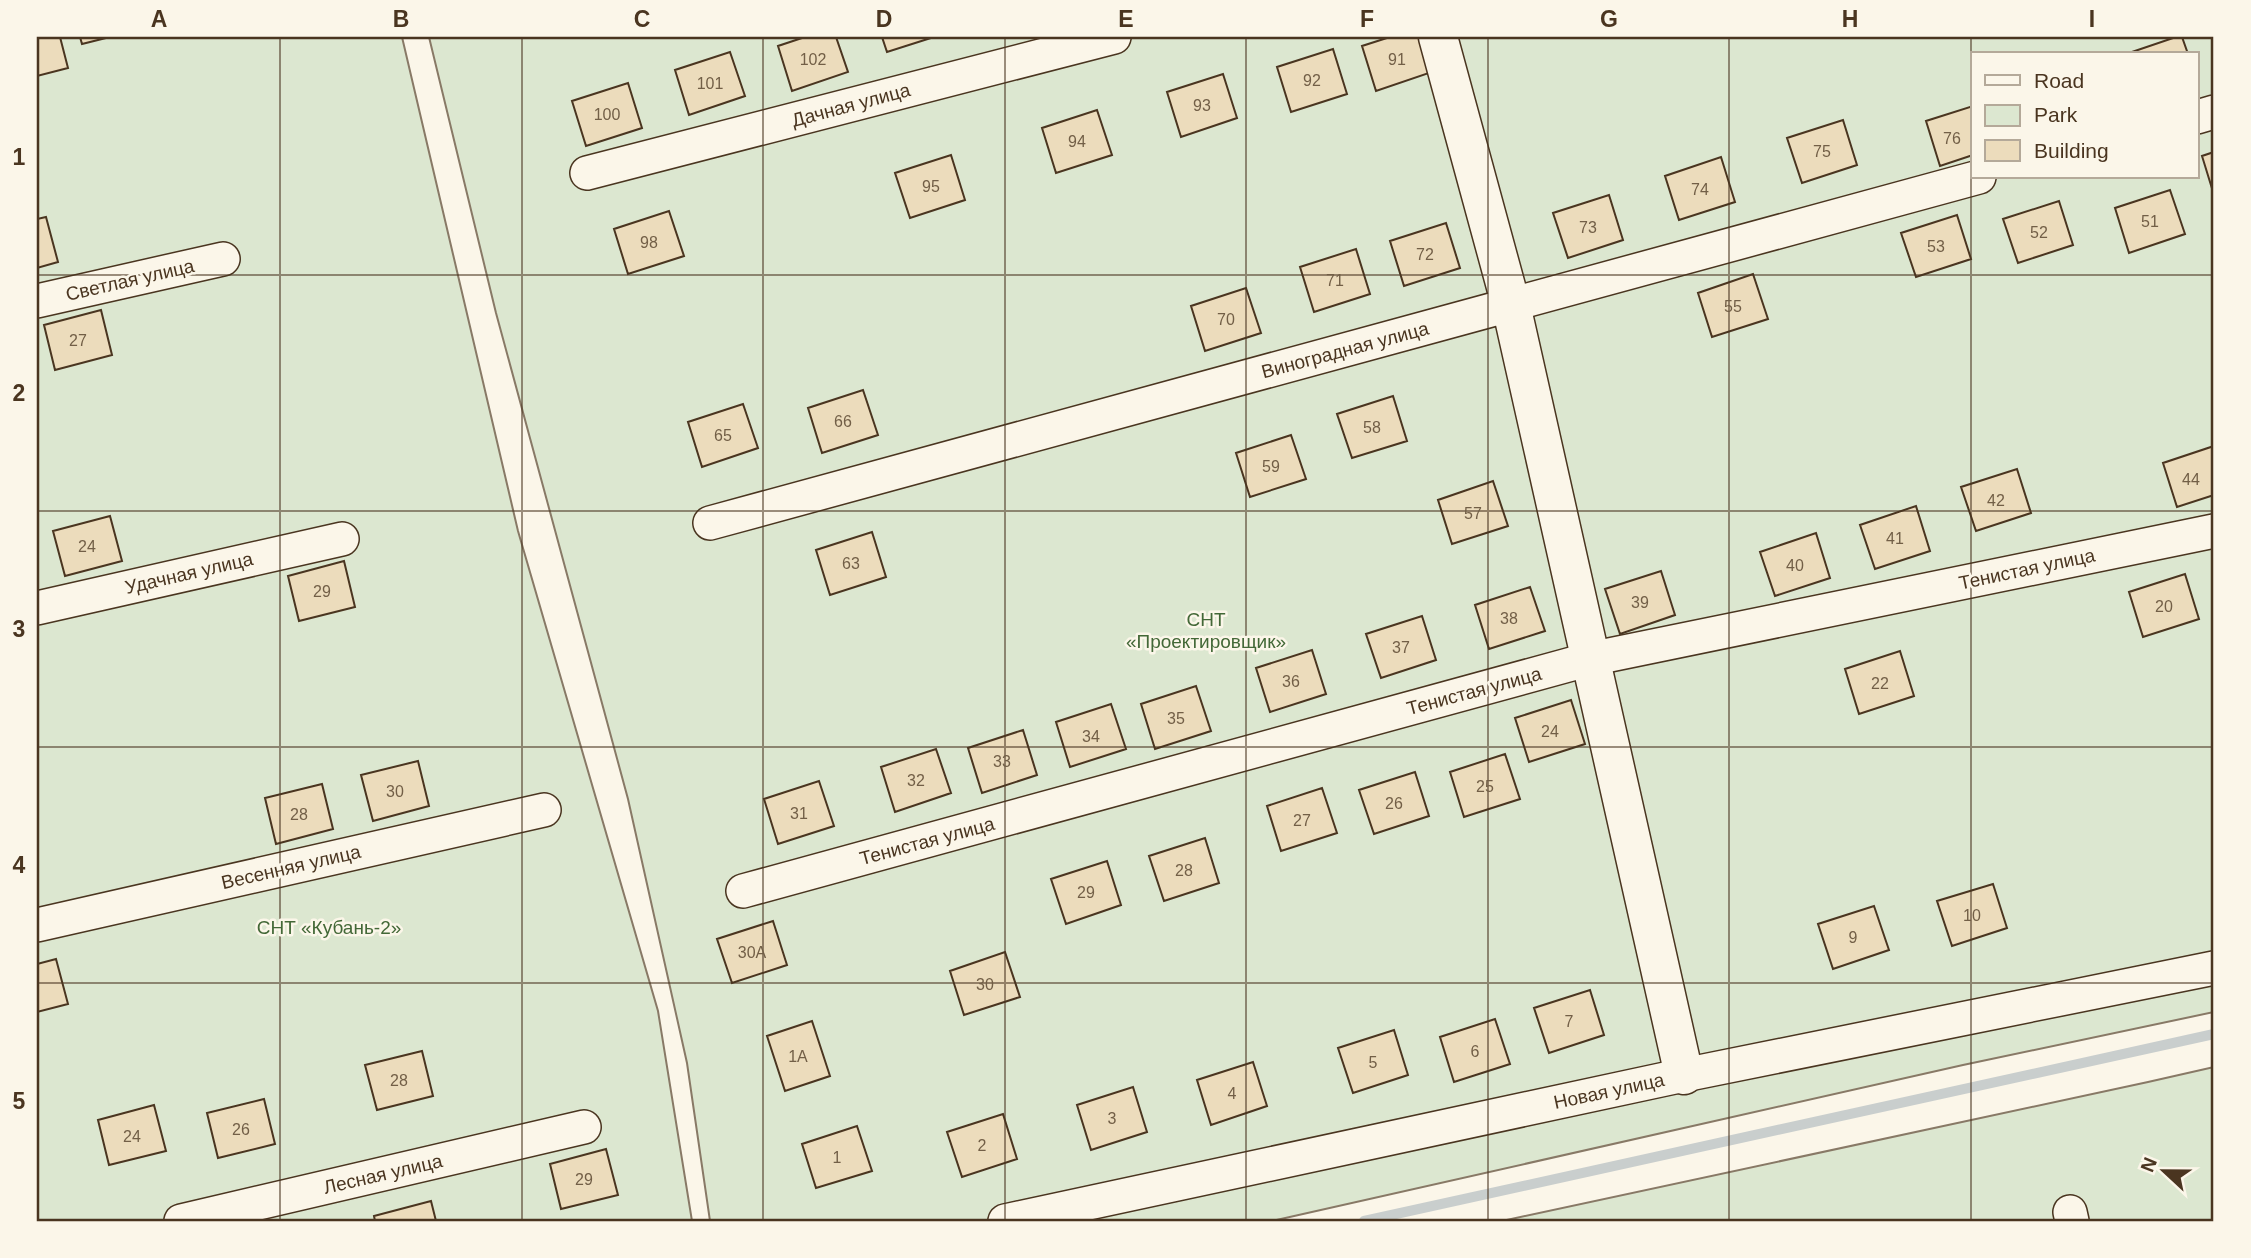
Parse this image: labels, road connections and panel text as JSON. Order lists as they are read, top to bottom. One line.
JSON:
{"streets":{"street":["Дачная улица","Светлая улица","Виноградная улица","Тенистая улица","Удачная улица","Весенняя улица","Новая улица","Лесная улица"]},"parks":["СНТ «Проектировщик»","СНТ «Кубань-2»"],"house_numbers":["102","91","92","101","93","100","76","94","75","95","74","51","73","52","98","53","72","71","55","70","27","66","58","65","59","44","42","57","41","24","63","40","29","39","20","38","37","36","22","35","24","34","33","32","25","30","26","31","28","27","28","29","10","9","30А","30","7","6","1А","5","28","4","3","26","24","2","1","29"],"legend":["Road","Park","Building"],"north":"left","grid":{"columns":["A","B","C","D","E","F","G","H","I"],"rows":["1","2","3","4","5"]}}
